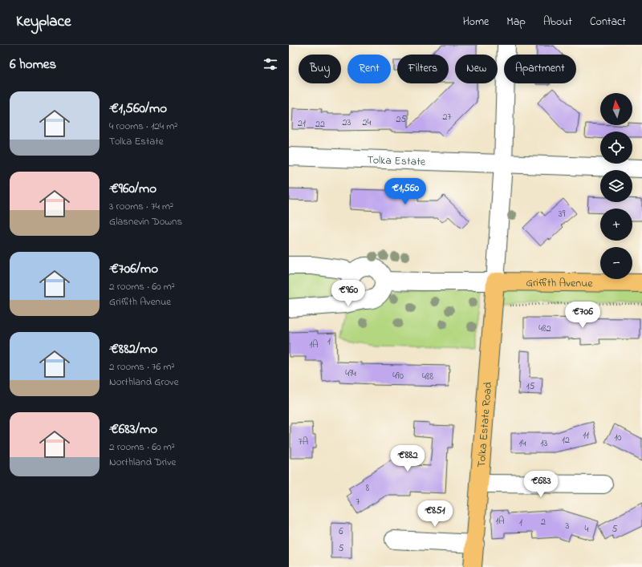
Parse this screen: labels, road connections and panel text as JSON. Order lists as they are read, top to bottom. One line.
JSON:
{"streets":{"main road":["Griffith Avenue","Tolka Estate Road"],"street":["Tolka Estate"]},"crossings":[["Griffith Avenue","Tolka Estate Road"]],"house_numbers":["27","25","23","24","21","22","39","482","1","1A","494","490","488","15","11","10","12","7A","14","13","8","7","1A","2","1","3","4","5","6","5"],"north":"top","page":{"header":"Keyplace","nav":["Home","Map","About","Contact"],"heading":"6 homes","chip":["Buy","Rent","Filters","New","Apartment"],"list":[{"name":"€1,560/mo","note":"4 rooms · 124 m² · Tolka Estate"},{"name":"€960/mo","note":"3 rooms · 74 m² · Glasnevin Downs"},{"name":"€706/mo","note":"2 rooms · 60 m² · Griffith Avenue"},{"name":"€882/mo","note":"2 rooms · 76 m² · Northland Grove"},{"name":"€683/mo","note":"2 rooms · 60 m² · Northland Drive"}],"map_buttons":["+","−"],"price":["€1,560","€960","€706","€882","€683","€851"]}}
